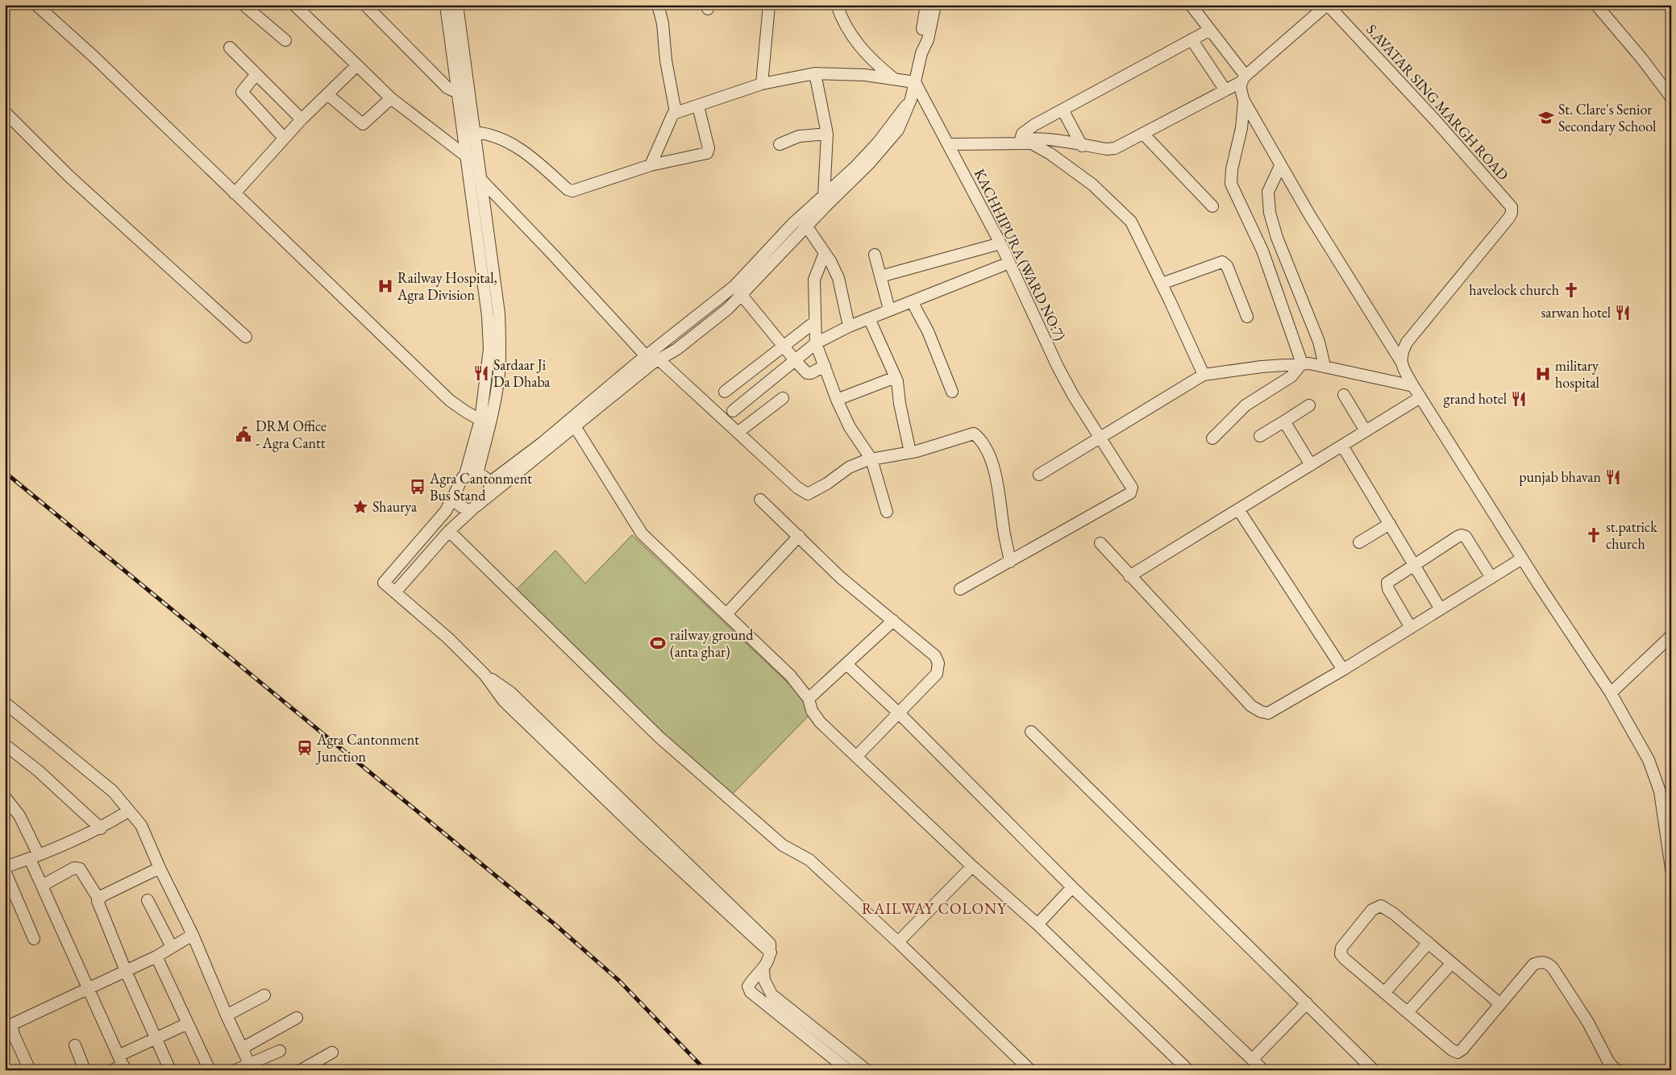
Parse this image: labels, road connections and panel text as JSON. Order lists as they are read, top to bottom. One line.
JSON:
{"streets":{"street":["S.AVATAR SING MARGH ROAD","KACHHIPURA (WARD NO:7)"]},"districts":["RAILWAY COLONY"],"places":{"school or university":["St. Clare's Senior Secondary School"],"hospital":["Railway Hospital, Agra Division","military hospital"],"church":["havelock church","st.patrick church"],"restaurant":["sarwan hotel","Sardaar Ji Da Dhaba","grand hotel","punjab bhavan"],"public building":["DRM Office - Agra Cantt"],"bus stop":["Agra Cantonment Bus Stand"],"place":["Shaurya"],"sports":["railway ground (anta ghar)"],"station":["Agra Cantonment Junction"]}}
